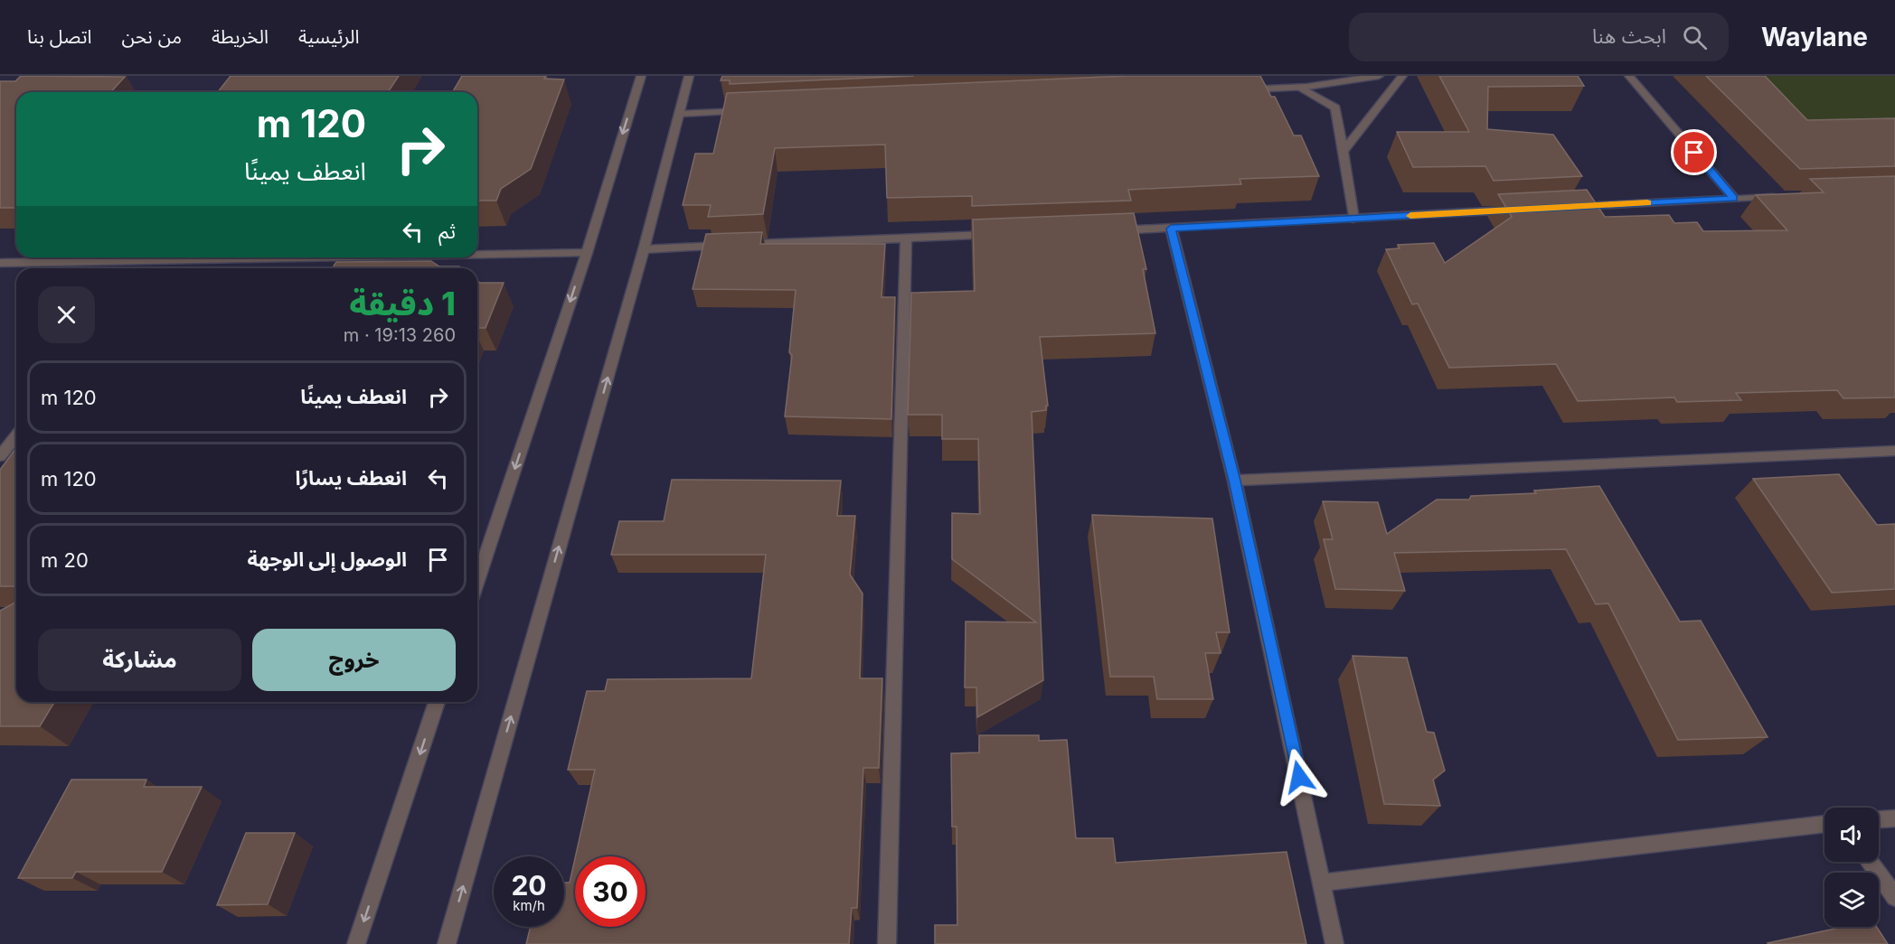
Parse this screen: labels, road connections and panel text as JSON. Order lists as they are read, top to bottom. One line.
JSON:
{"page":{"header":"Waylane","search":"ابحث هنا","nav":["الرئيسية","الخريطة","من نحن","اتصل بنا"],"turn":["120 m","انعطف يمينًا"],"then":"ثم","heading":["1 دقيقة","260 m · 19:13"],"list":[{"name":"انعطف يمينًا","value":"120 m"},{"name":"انعطف يسارًا","value":"120 m"},{"name":"الوصول إلى الوجهة","value":"20 m"}],"buttons":["خروج","مشاركة"],"speed":"20 km/h","limit":"30"}}
